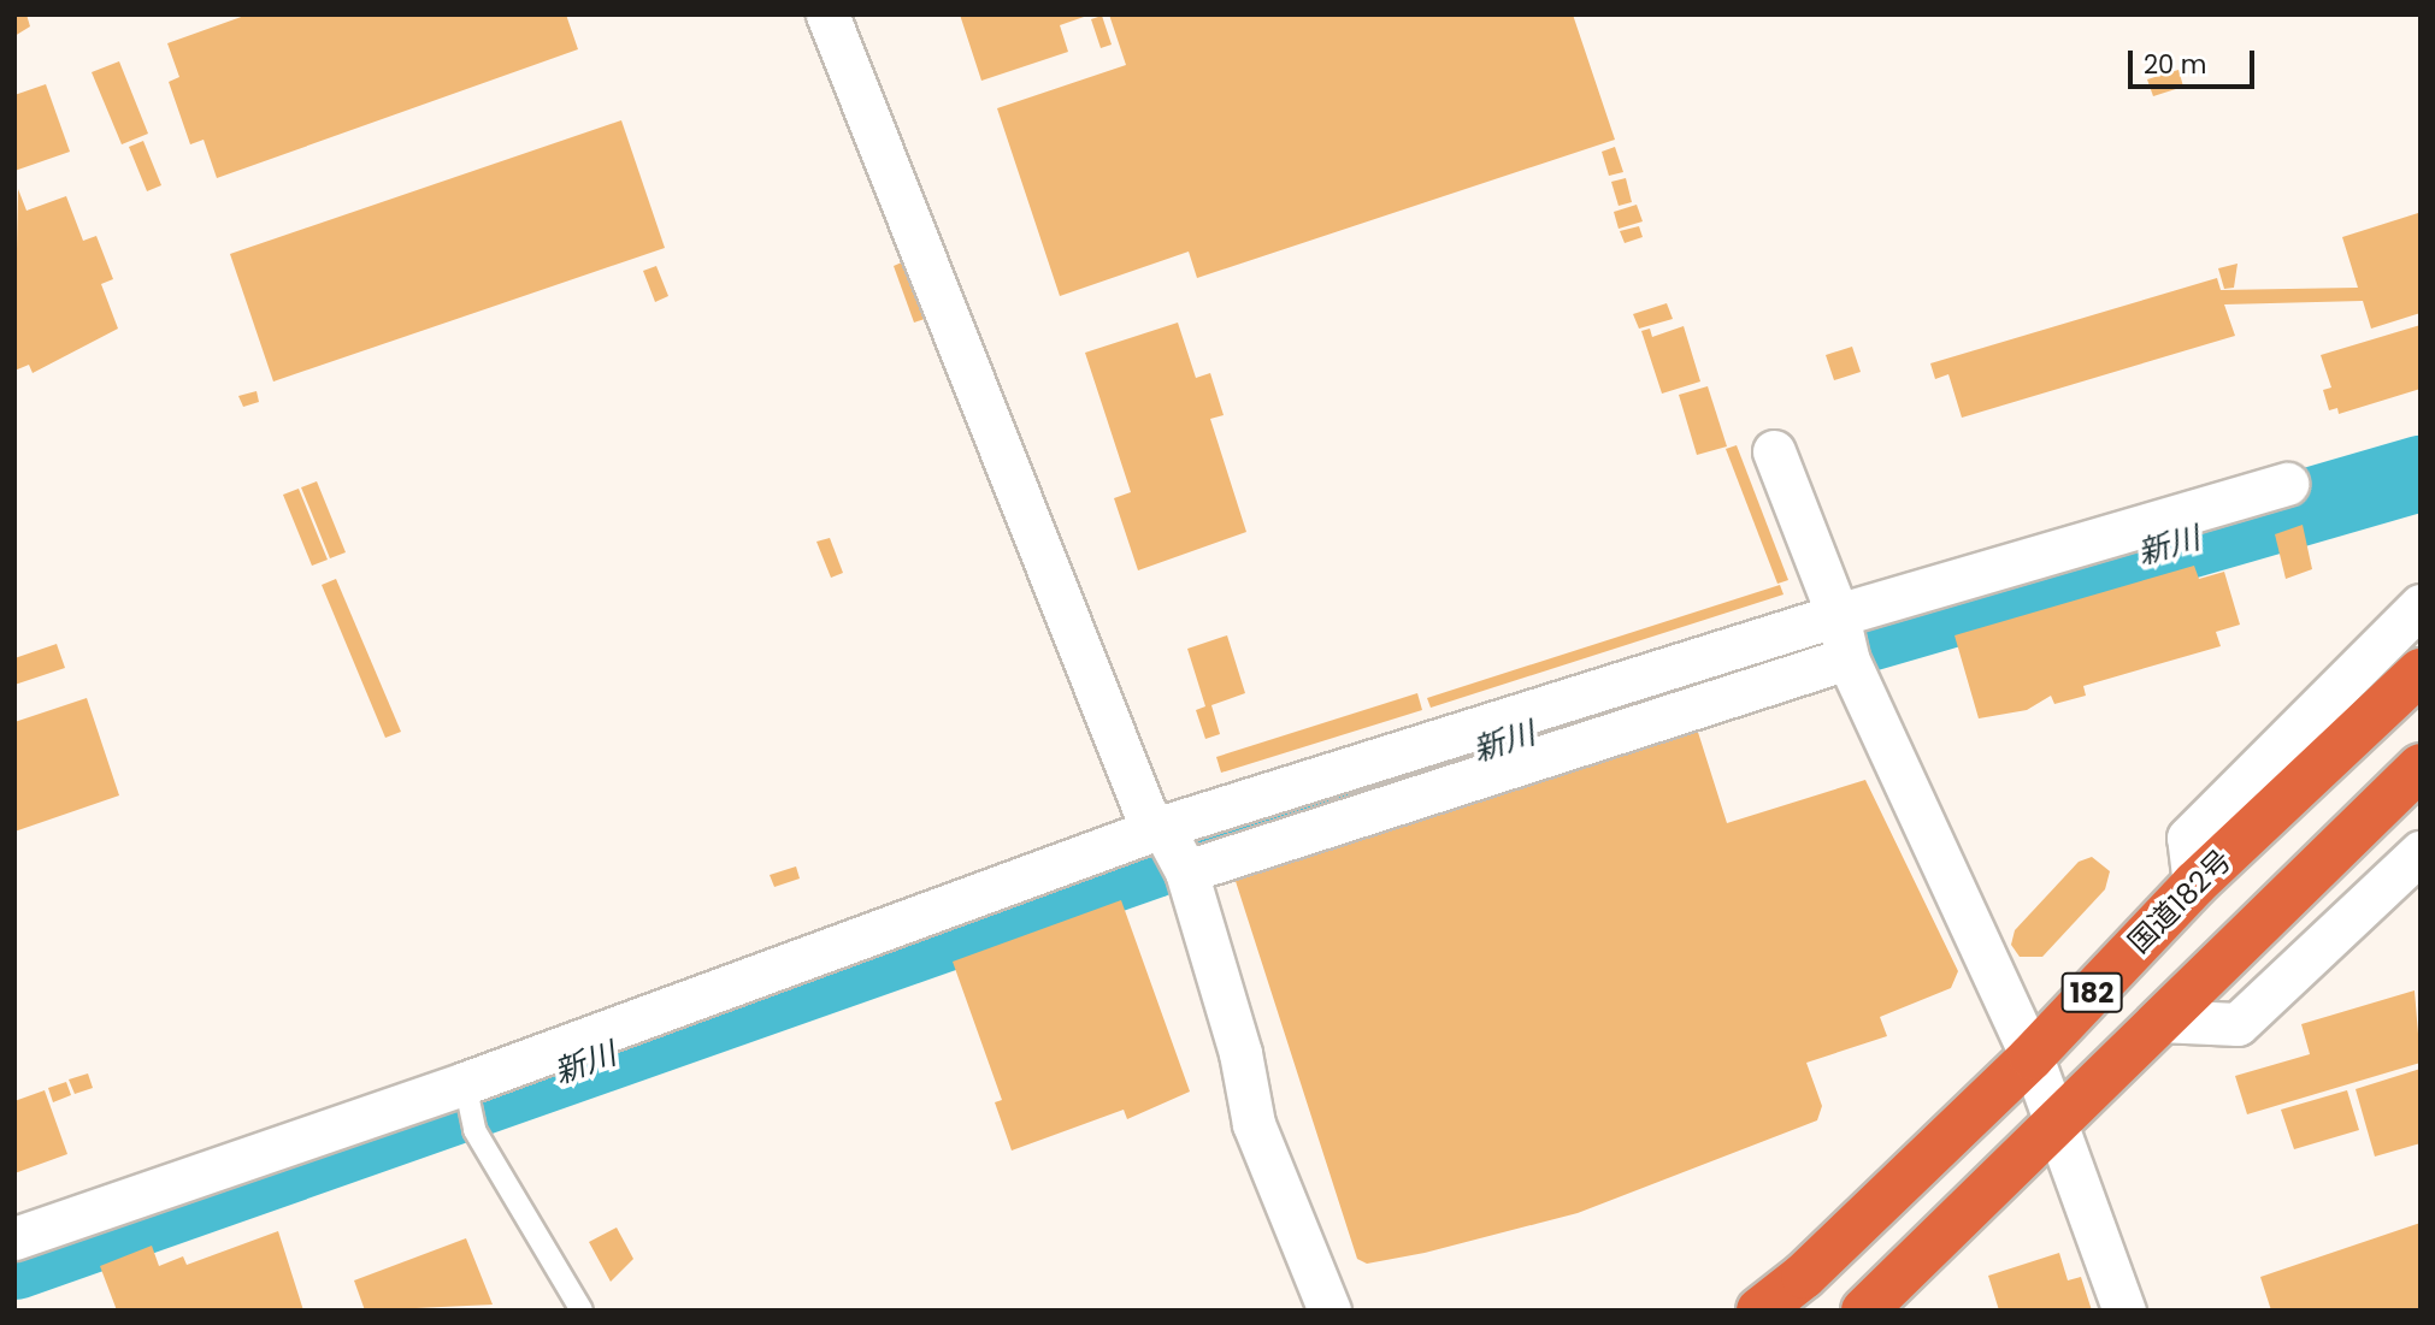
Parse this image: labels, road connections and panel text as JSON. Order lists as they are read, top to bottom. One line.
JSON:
{"streets":{"highway":["国道182号","182"]},"water":["新川"],"scale_bar":"20 m"}
